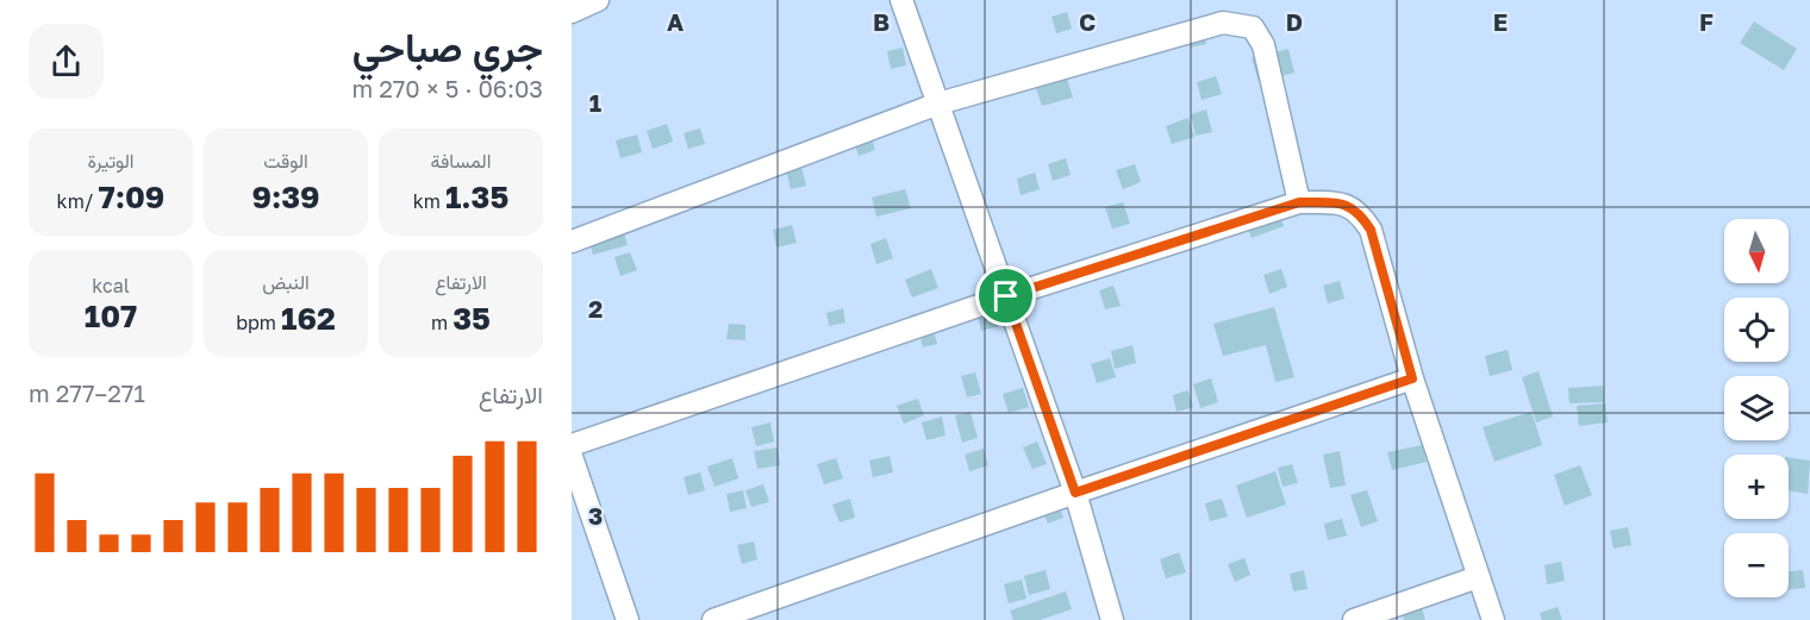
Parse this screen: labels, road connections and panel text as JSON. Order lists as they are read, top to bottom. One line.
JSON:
{"north":"bottom","page":{"heading":["جري صباحي","06:03 · 5 × 270 m"],"stats":[["المسافة","1.35 km"],["الوقت","9:39"],["الوتيرة","7:09 /km"],["الارتفاع","35 m"],["النبض","162 bpm"],["kcal","107"]],"map_buttons":["+","−"],"chart":["الارتفاع","271–277 m"]},"grid":{"columns":["A","B","C","D","E","F"],"rows":["1","2","3"]}}
